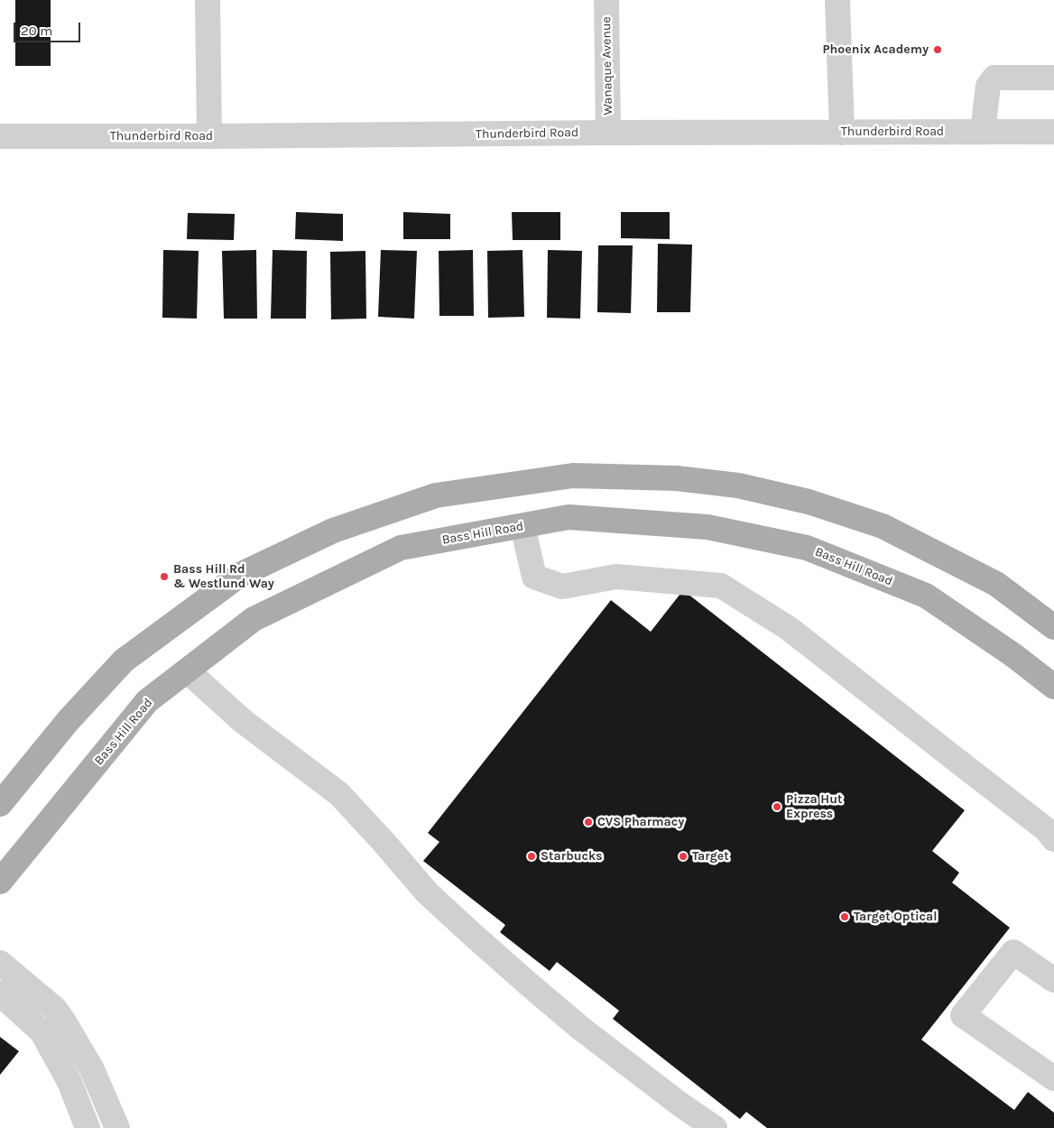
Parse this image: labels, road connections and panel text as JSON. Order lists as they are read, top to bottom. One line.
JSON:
{"streets":{"main road":["Bass Hill Road"],"street":["Wanaque Avenue","Thunderbird Road"]},"crossings":[["Wanaque Avenue","Thunderbird Road"]],"places":["Phoenix Academy","Bass Hill Rd & Westlund Way","Pizza Hut Express","CVS Pharmacy","Starbucks","Target","Target Optical"],"scale_bar":"20 m"}
